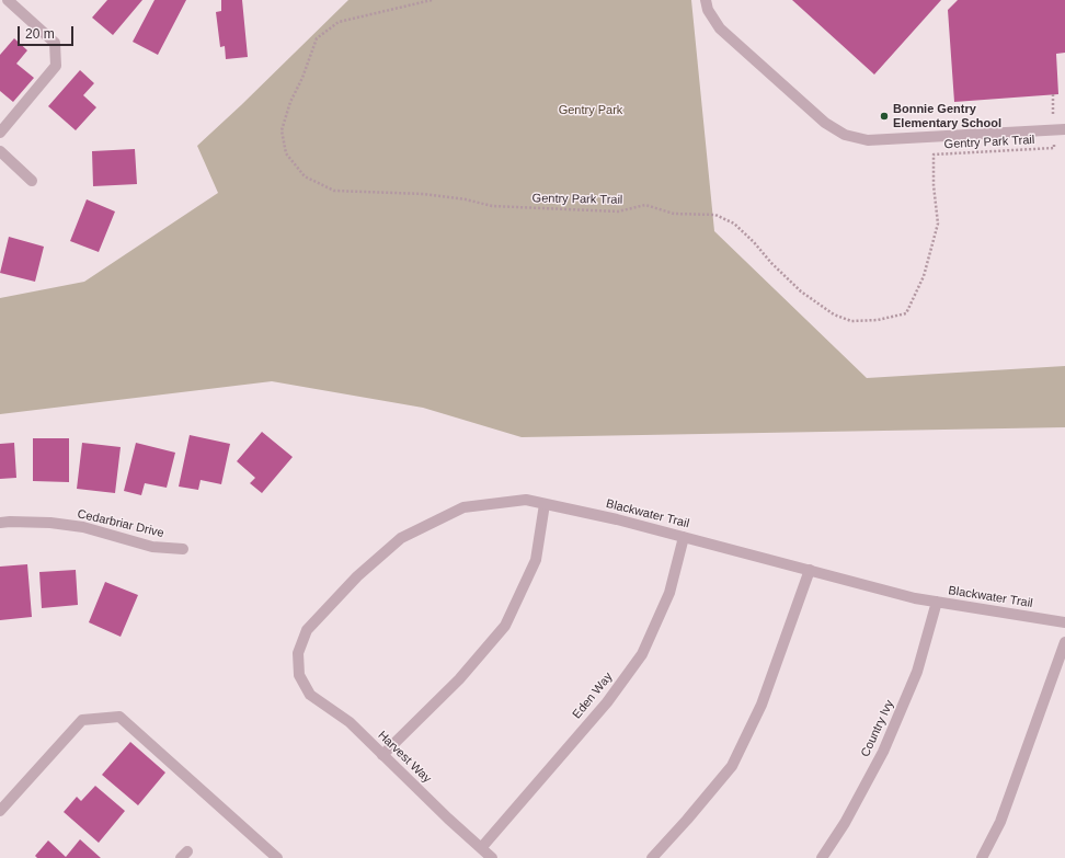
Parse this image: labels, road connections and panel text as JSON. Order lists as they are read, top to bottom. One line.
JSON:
{"streets":{"street":["Blackwater Trail","Cedarbriar Drive","Eden Way","Country Ivy","Harvest Way"],"path":["Gentry Park Trail"]},"crossings":[["Blackwater Trail","Eden Way"],["Blackwater Trail","Country Ivy"],["Blackwater Trail","Harvest Way"],["Eden Way","Harvest Way"]],"parks":["Gentry Park"],"places":["Bonnie Gentry Elementary School"],"scale_bar":"20 m"}
